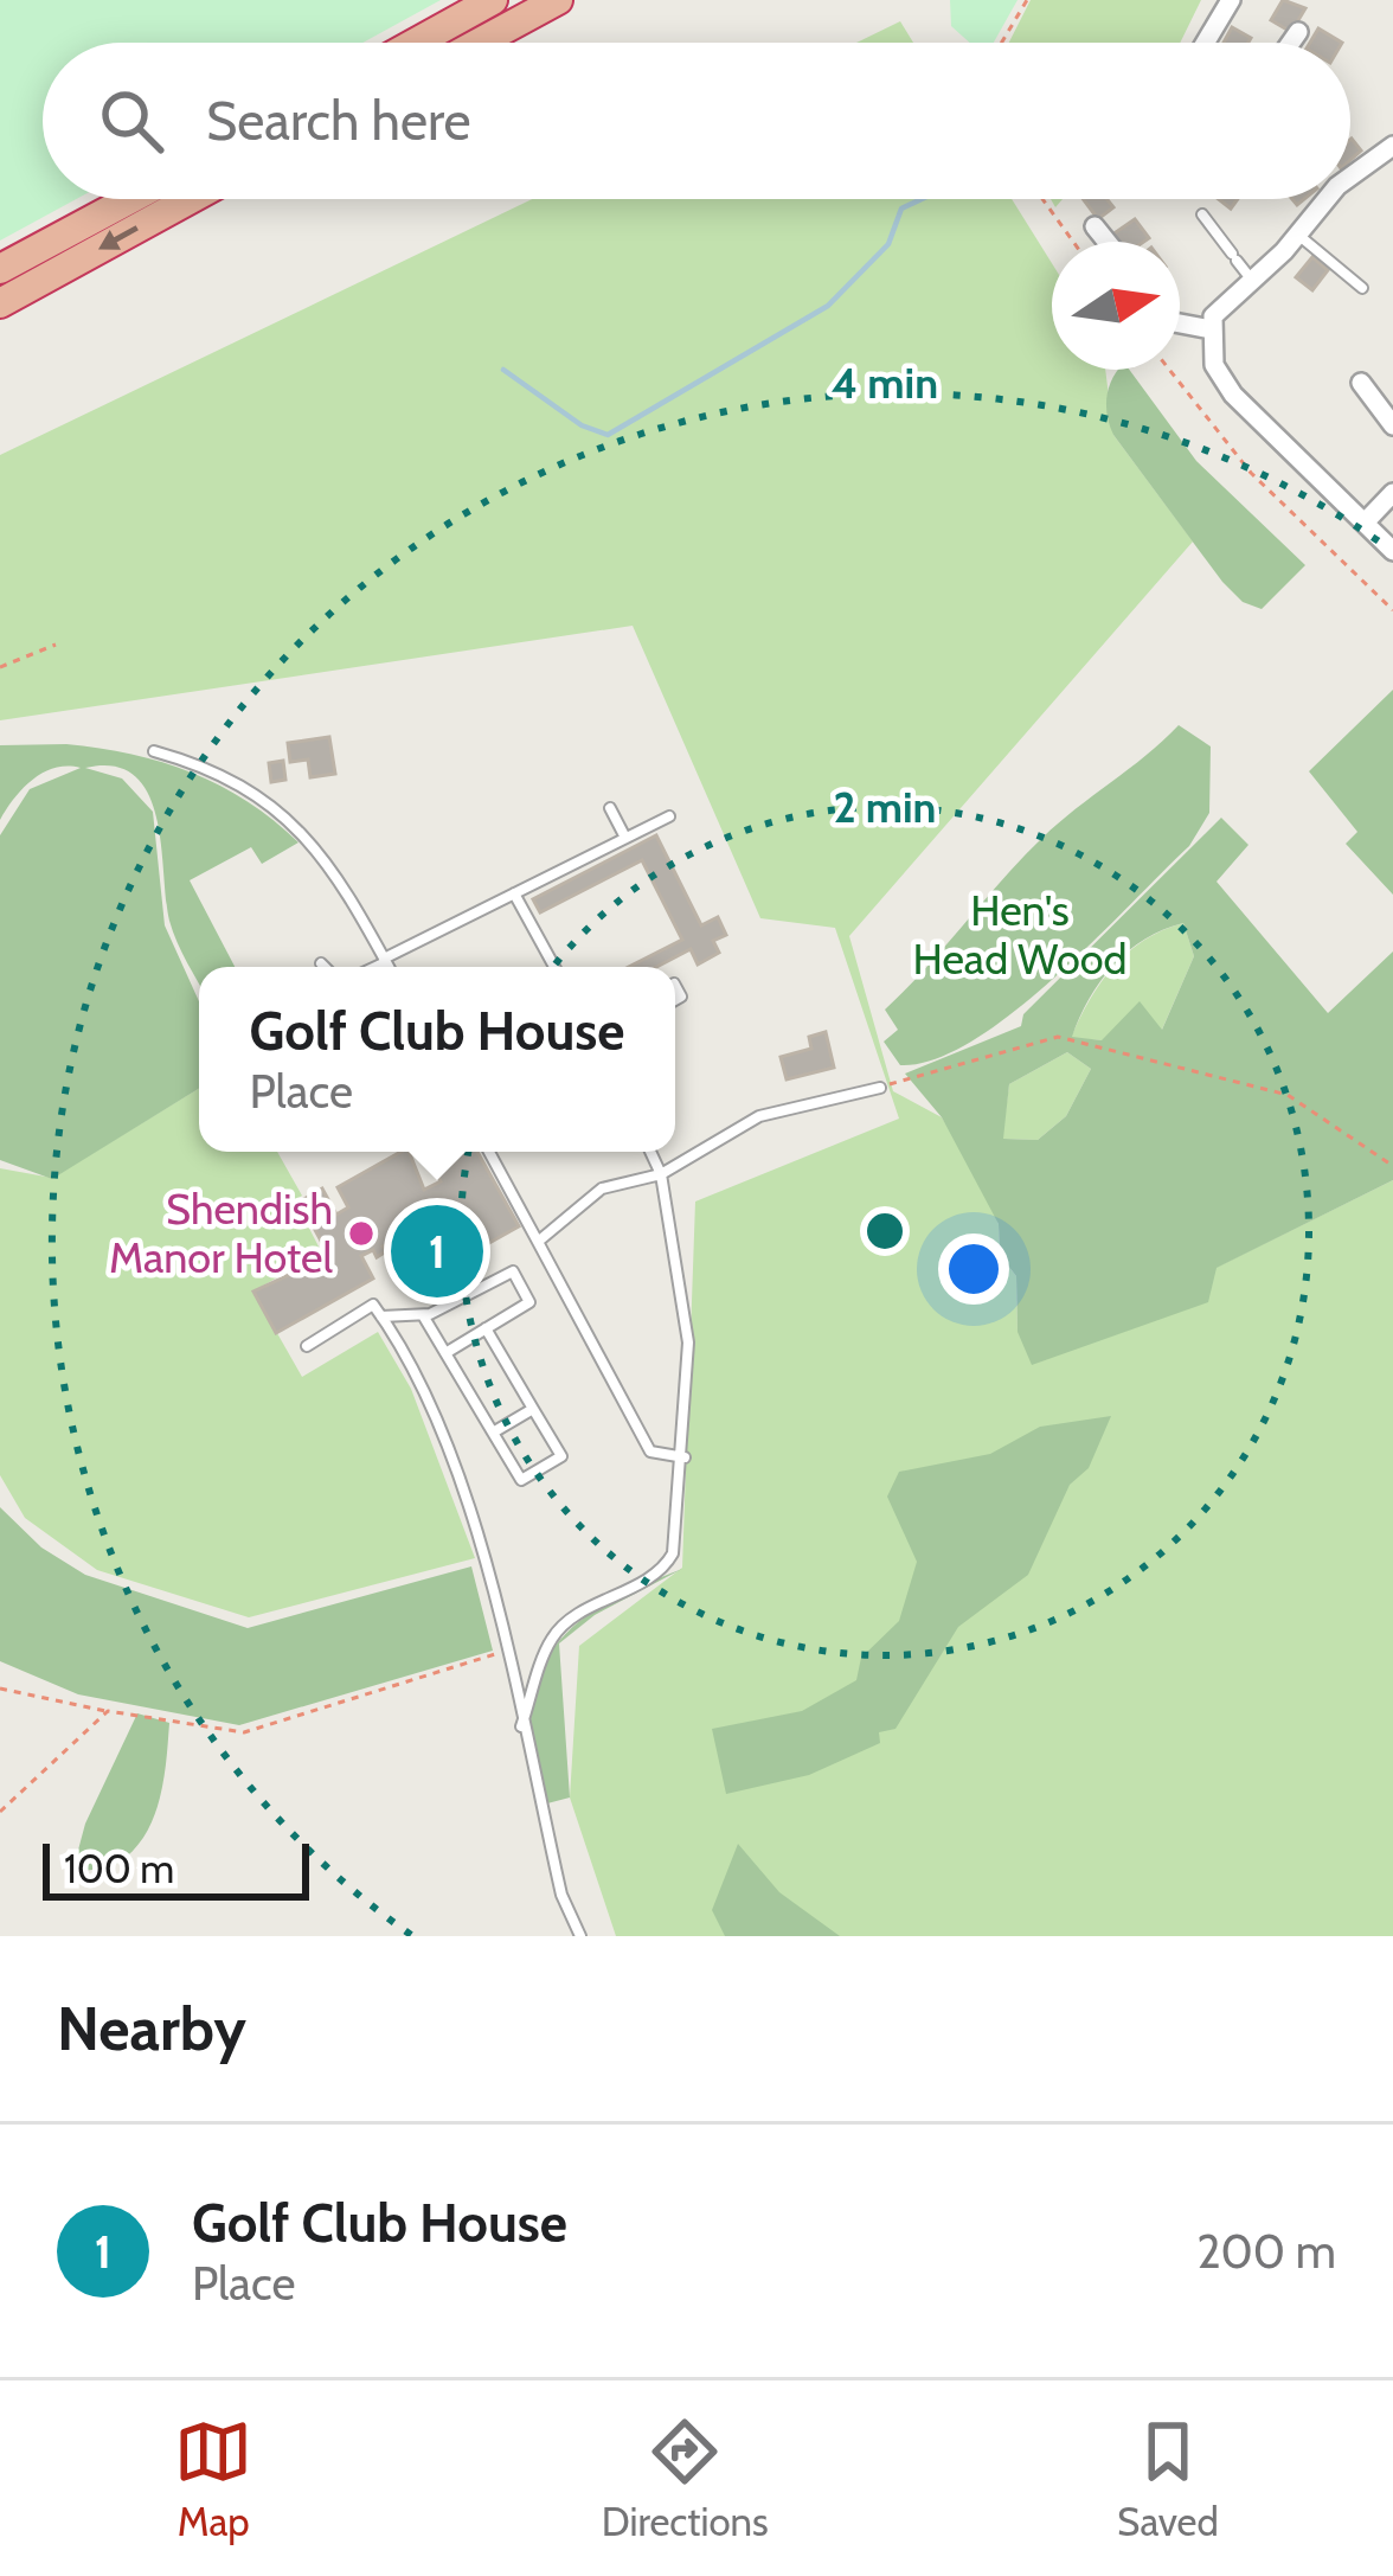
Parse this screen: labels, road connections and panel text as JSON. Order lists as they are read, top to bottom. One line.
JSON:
{"parks":["Hen's Head Wood"],"places":["Shendish Manor Hotel"],"scale_bar":"100 m","north":"right","page":{"search":"Search here","popup":["Golf Club House","Place"],"pins":"1","scale":"100 m","heading":"Nearby","list":[{"mark":"1","name":"Golf Club House","note":"Place","value":"200 m"}],"nav":["Map","Directions","Saved"]},"rings":["4 min","2 min"]}
